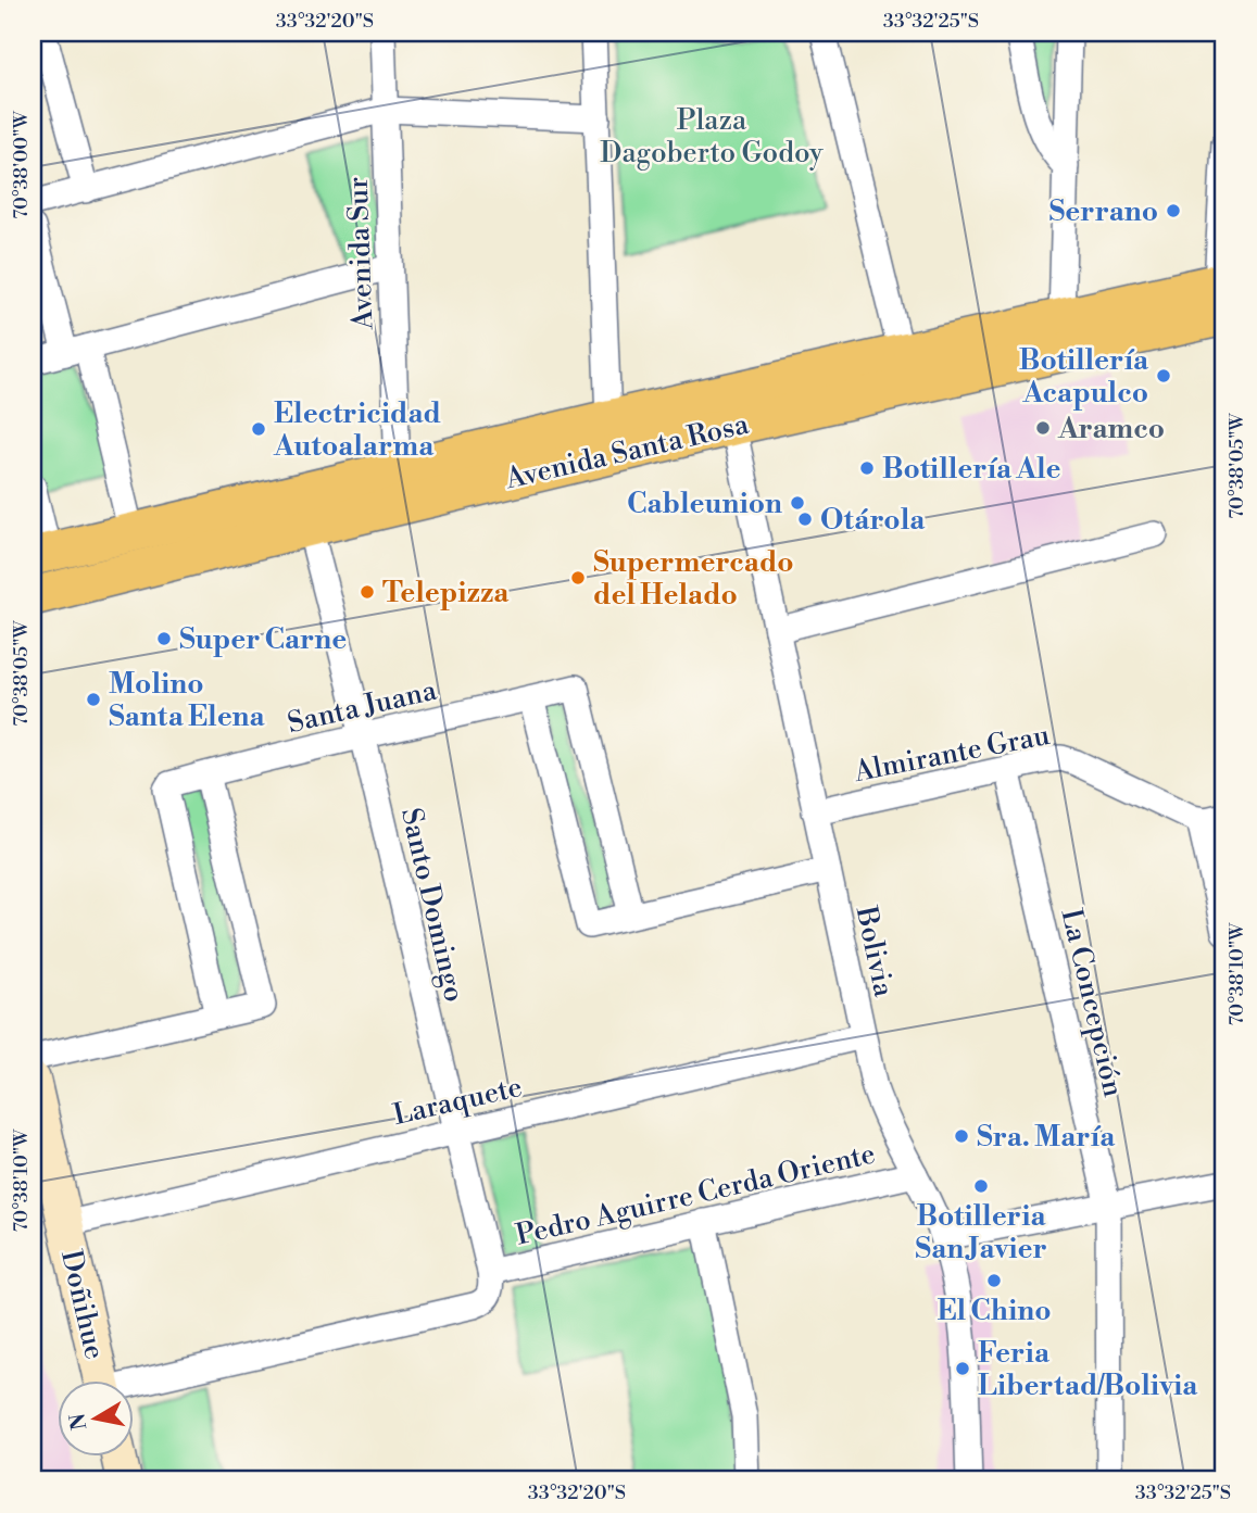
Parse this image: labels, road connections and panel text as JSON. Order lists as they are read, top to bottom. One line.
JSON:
{"streets":{"main road":["Avenida Santa Rosa"],"street":["Avenida Sur","Santa Juana","Almirante Grau","Santo Domingo","Bolivia","La Concepción","Laraquete","Pedro Aguirre Cerda Oriente","Doñihue"]},"crossings":[["Avenida Sur","Avenida Santa Rosa"],["Avenida Santa Rosa","Santo Domingo"],["Avenida Santa Rosa","Bolivia"],["Santa Juana","Santo Domingo"],["Almirante Grau","Bolivia"],["Almirante Grau","La Concepción"],["Santo Domingo","Laraquete"],["Santo Domingo","Pedro Aguirre Cerda Oriente"],["Bolivia","Laraquete"],["Bolivia","Pedro Aguirre Cerda Oriente"],["Laraquete","Doñihue"]],"parks":["Plaza Dagoberto Godoy"],"places":["Serrano","Botillería Acapulco","Aramco","Electricidad Autoalarma","Botillería Ale","Cableunion","Otárola","Supermercado del Helado","Telepizza","Super Carne","Molino Santa Elena","Sra. María","Botilleria San Javier","El Chino","Feria Libertad/Bolivia"],"north":"left","coordinates":["33°32'20\"S","33°32'25\"S","70°38'00\"W","70°38'05\"W","70°38'10\"W"]}
